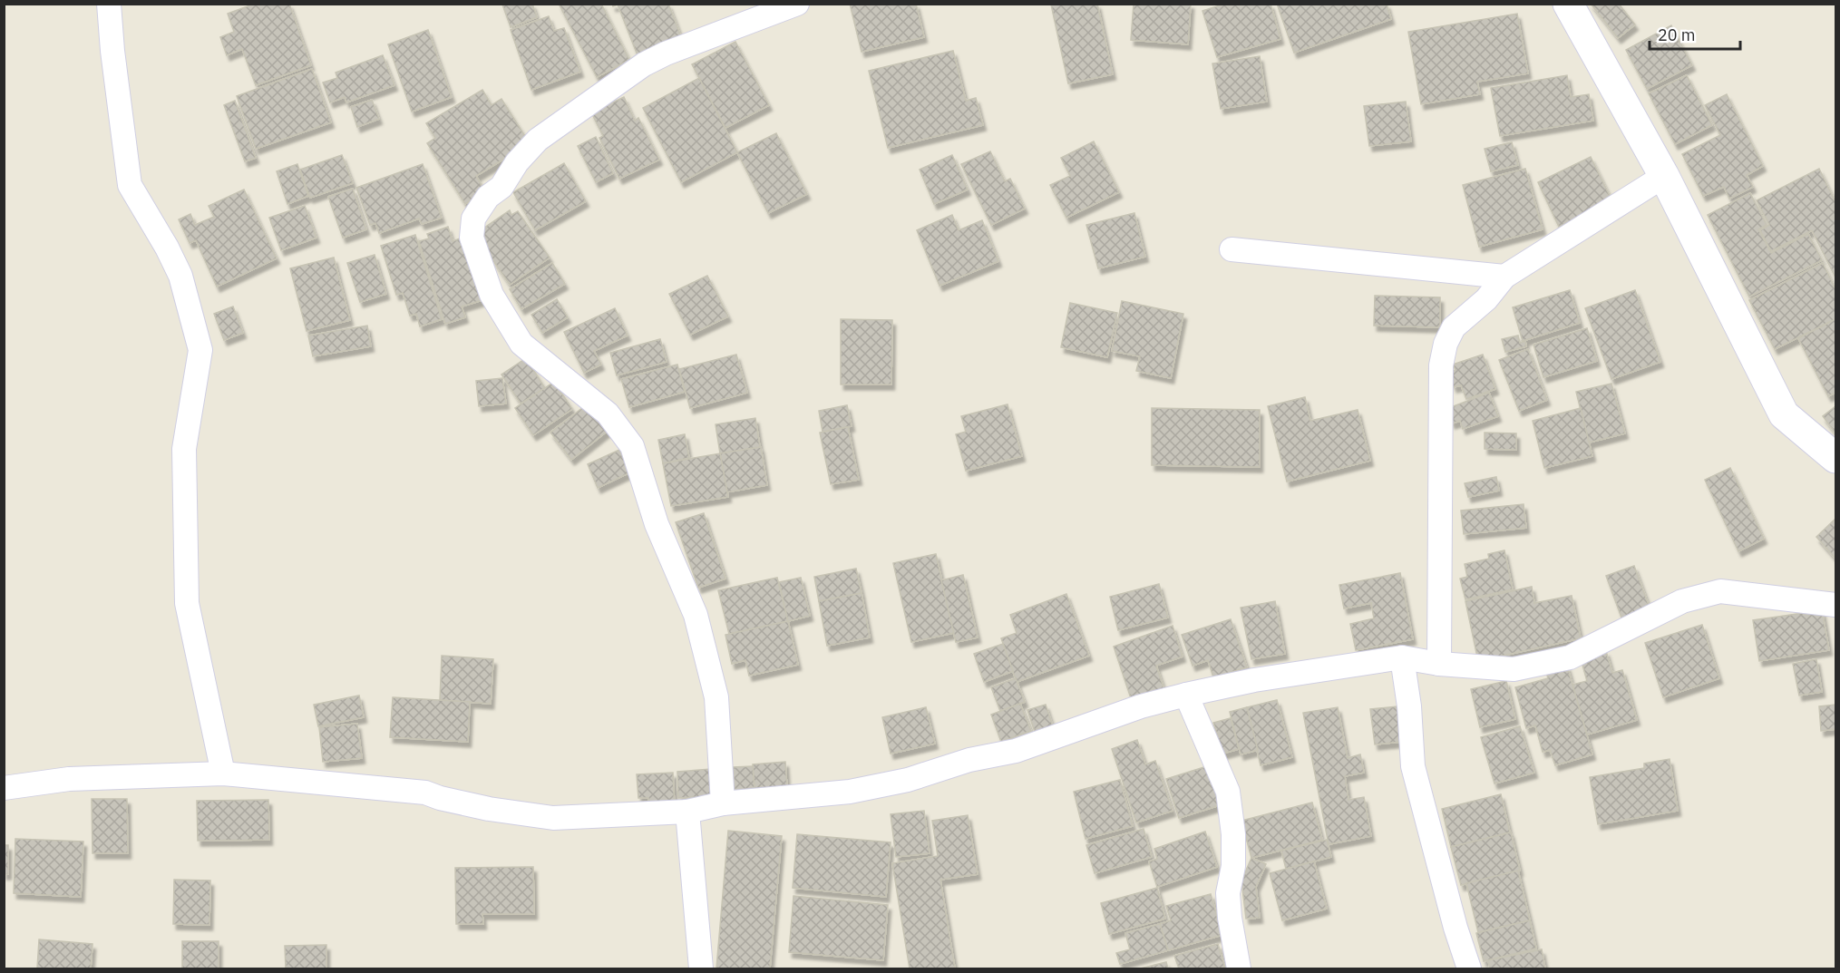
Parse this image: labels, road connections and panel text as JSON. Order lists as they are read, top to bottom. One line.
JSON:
{"scale_bar":"20 m"}
